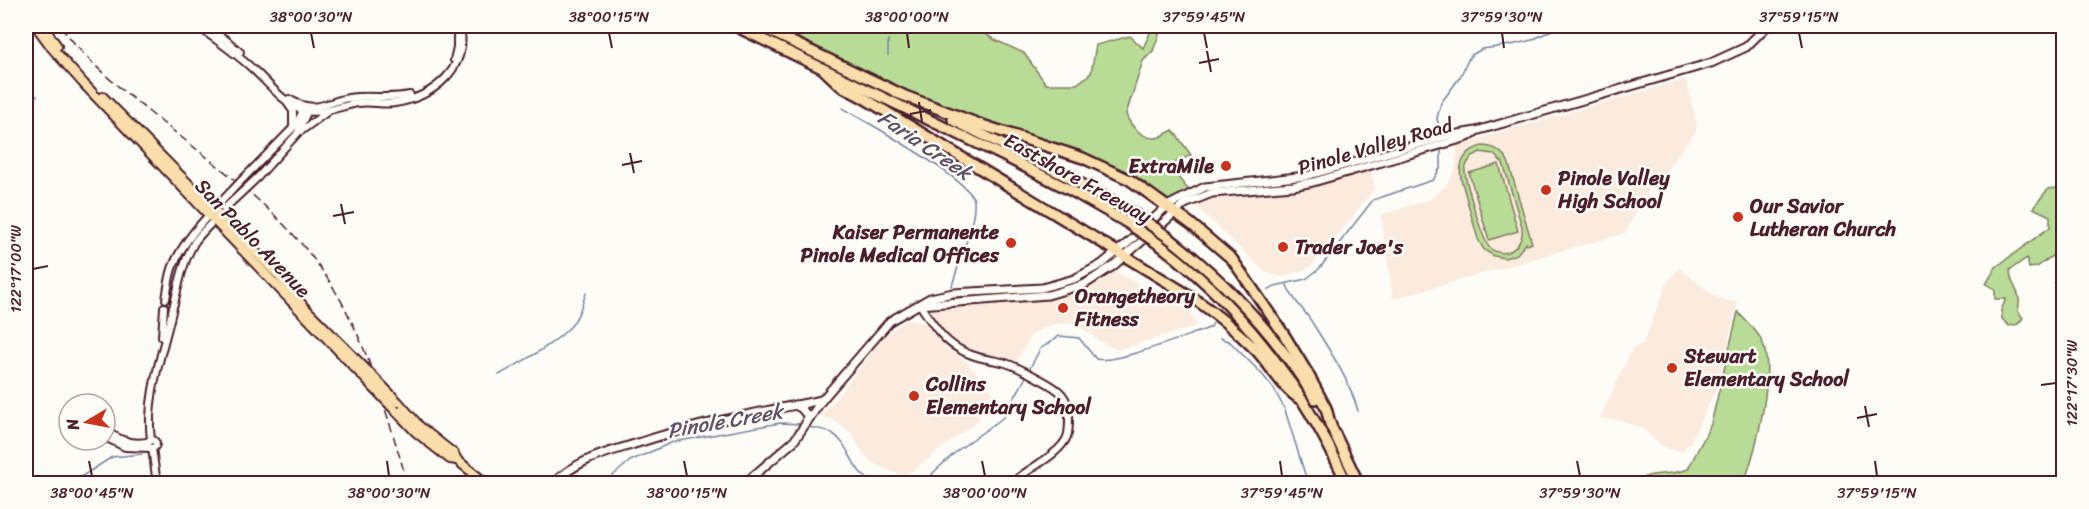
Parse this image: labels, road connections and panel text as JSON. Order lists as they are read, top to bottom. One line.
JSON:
{"streets":{"highway":["Eastshore Freeway"],"main road":["Pinole Valley Road","San Pablo Avenue"]},"water":["Faria Creek","Pinole Creek"],"places":["ExtraMile","Pinole Valley High School","Our Savior Lutheran Church","Kaiser Permanente Pinole Medical Offices","Trader Joe's","Orangetheory Fitness","Stewart Elementary School","Collins Elementary School"],"north":"left","coordinates":["38°00'30\"N","38°00'15\"N","38°00'00\"N","37°59'45\"N","37°59'30\"N","37°59'15\"N","122°17'00\"W","122°17'30\"W","38°00'45\"N"]}
